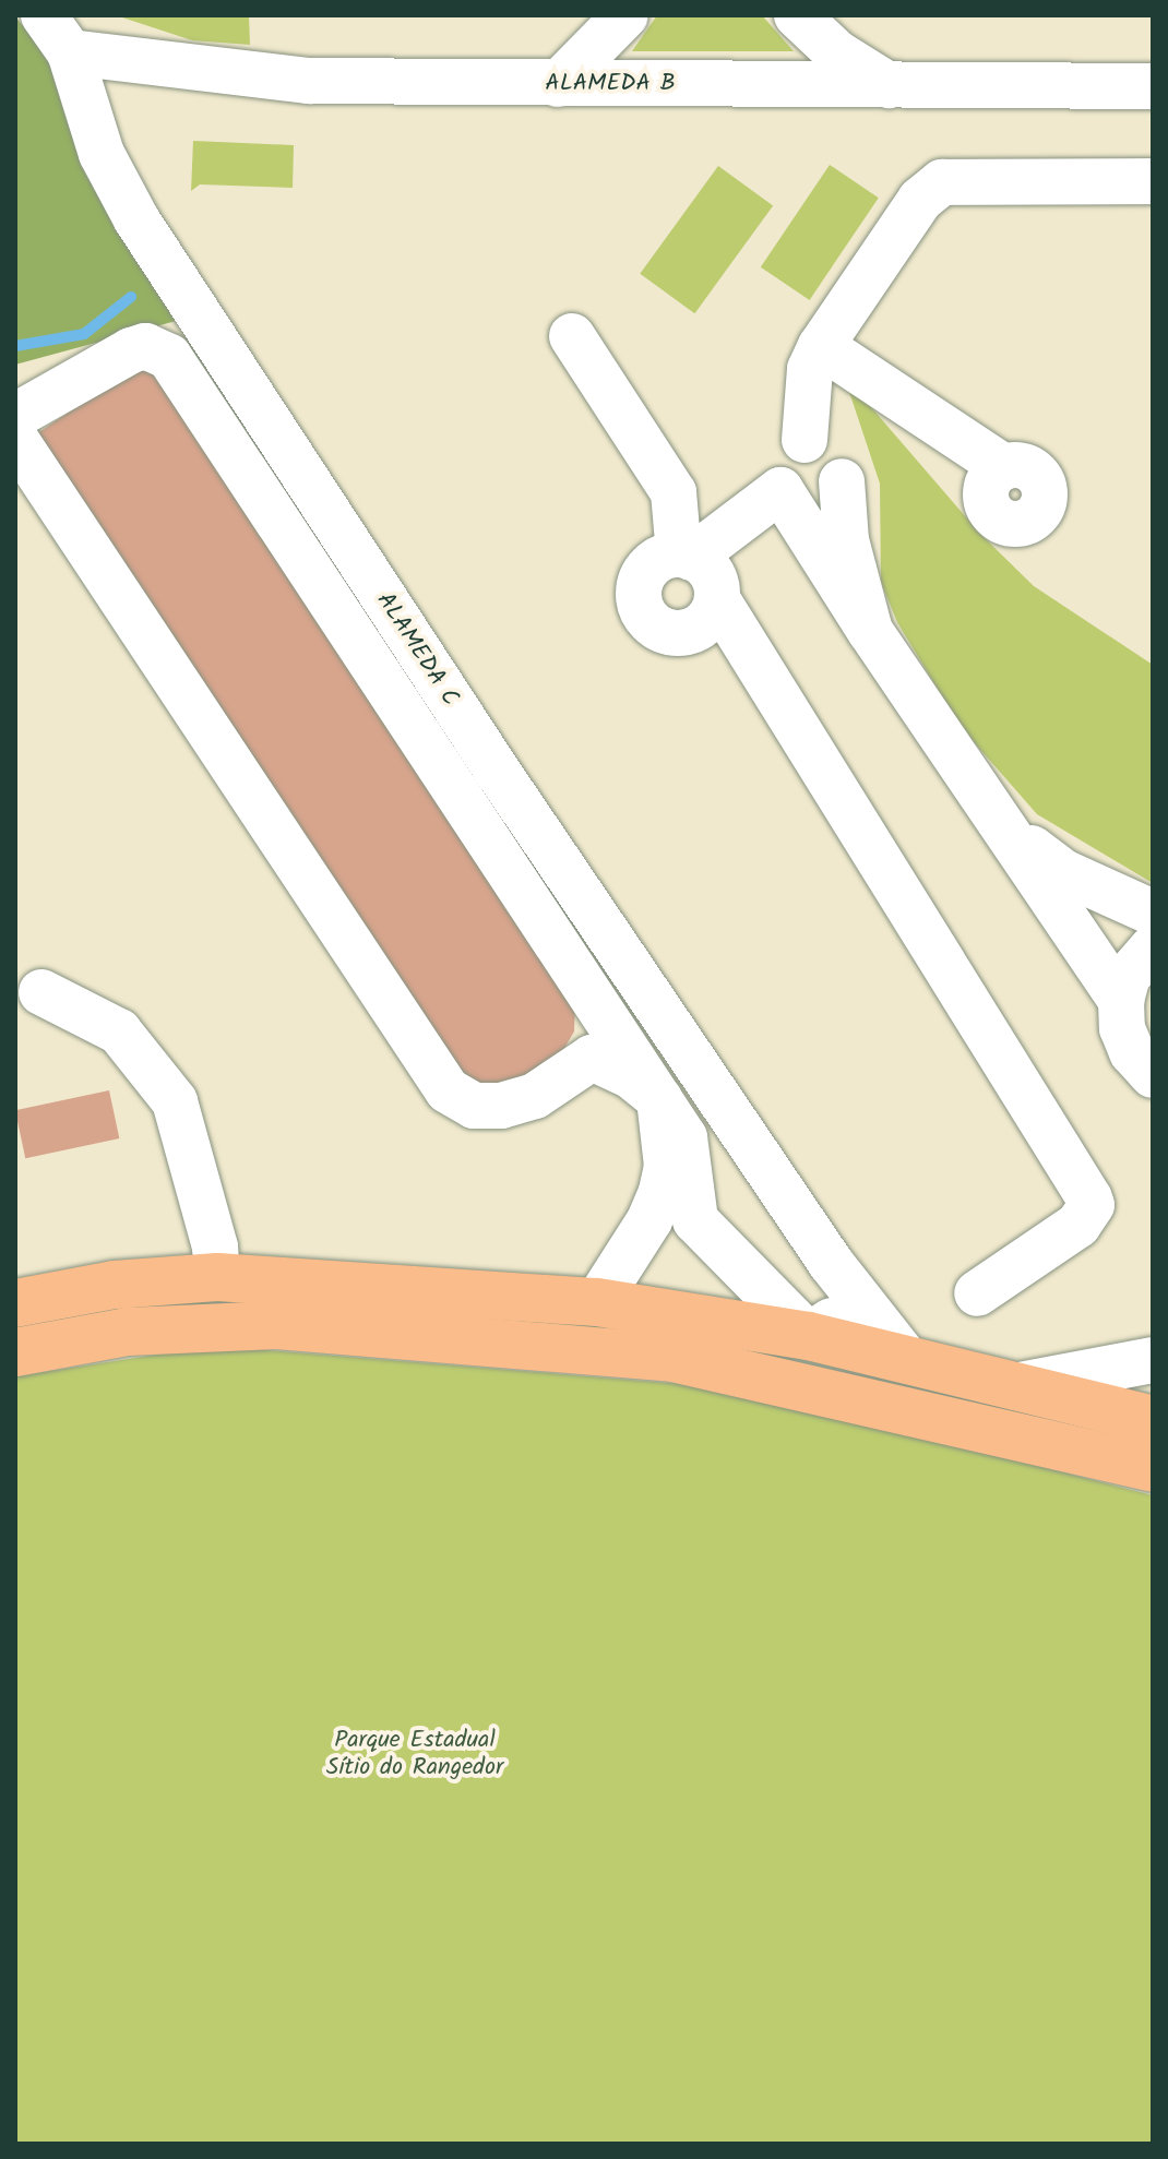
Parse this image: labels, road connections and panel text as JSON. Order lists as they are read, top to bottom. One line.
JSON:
{"streets":{"street":["ALAMEDA B","ALAMEDA C"]},"crossings":[["ALAMEDA B","ALAMEDA C"]],"parks":["Parque Estadual Sítio do Rangedor"]}
